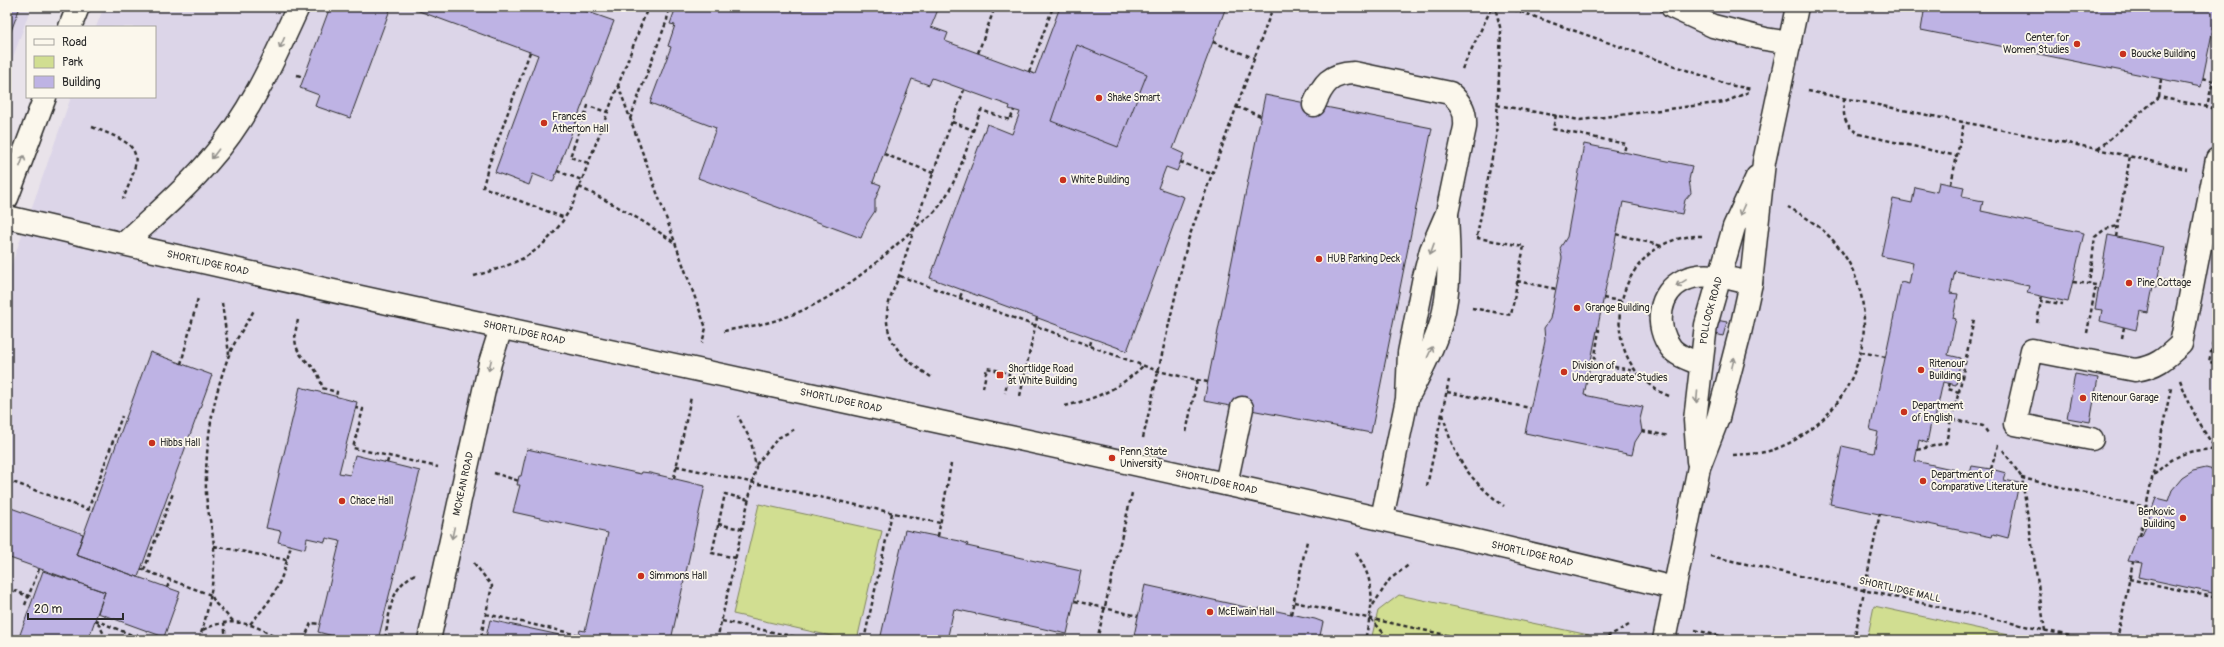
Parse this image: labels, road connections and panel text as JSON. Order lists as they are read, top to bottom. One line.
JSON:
{"streets":{"street":["SHORTLIDGE ROAD","POLLOCK ROAD","MCKEAN ROAD"],"path":["SHORTLIDGE MALL"]},"crossings":[["SHORTLIDGE ROAD","POLLOCK ROAD"],["SHORTLIDGE ROAD","MCKEAN ROAD"]],"one_way":["MCKEAN ROAD"],"places":{"other":["Center for Women Studies","Boucke Building","Shake Smart","Frances Atherton Hall","White Building","HUB Parking Deck","Pine Cottage","Grange Building","Ritenour Building","Division of Undergraduate Studies","Ritenour Garage","Department of English","Hibbs Hall","Penn State University","Department of Comparative Literature","Chace Hall","Benkovic Building","Simmons Hall","McElwain Hall"],"transit":["Shortlidge Road at White Building"]},"legend":["Road","Park","Building"],"scale_bar":"20 m"}
